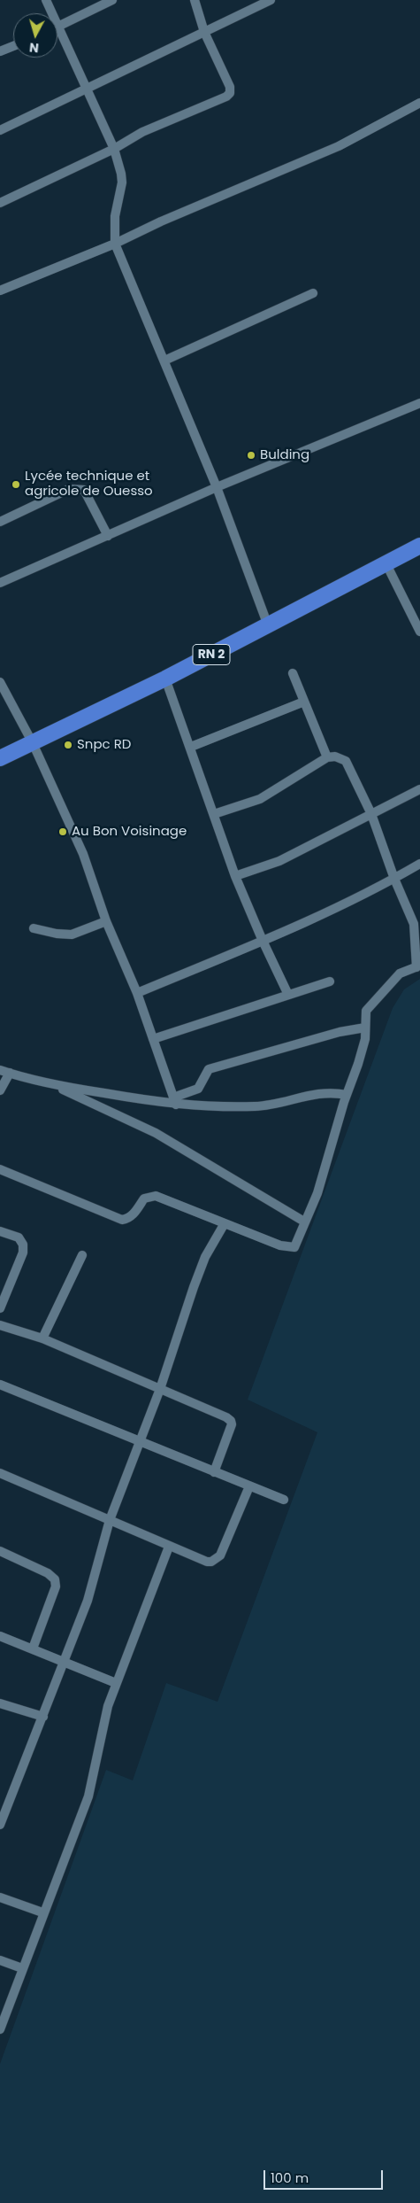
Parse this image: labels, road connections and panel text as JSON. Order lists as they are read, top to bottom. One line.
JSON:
{"streets":{"highway":["RN 2"]},"places":["Bulding","Lycée technique et agricole de Ouesso","Snpc RD","Au Bon Voisinage"],"scale_bar":"100 m","north":"bottom"}
